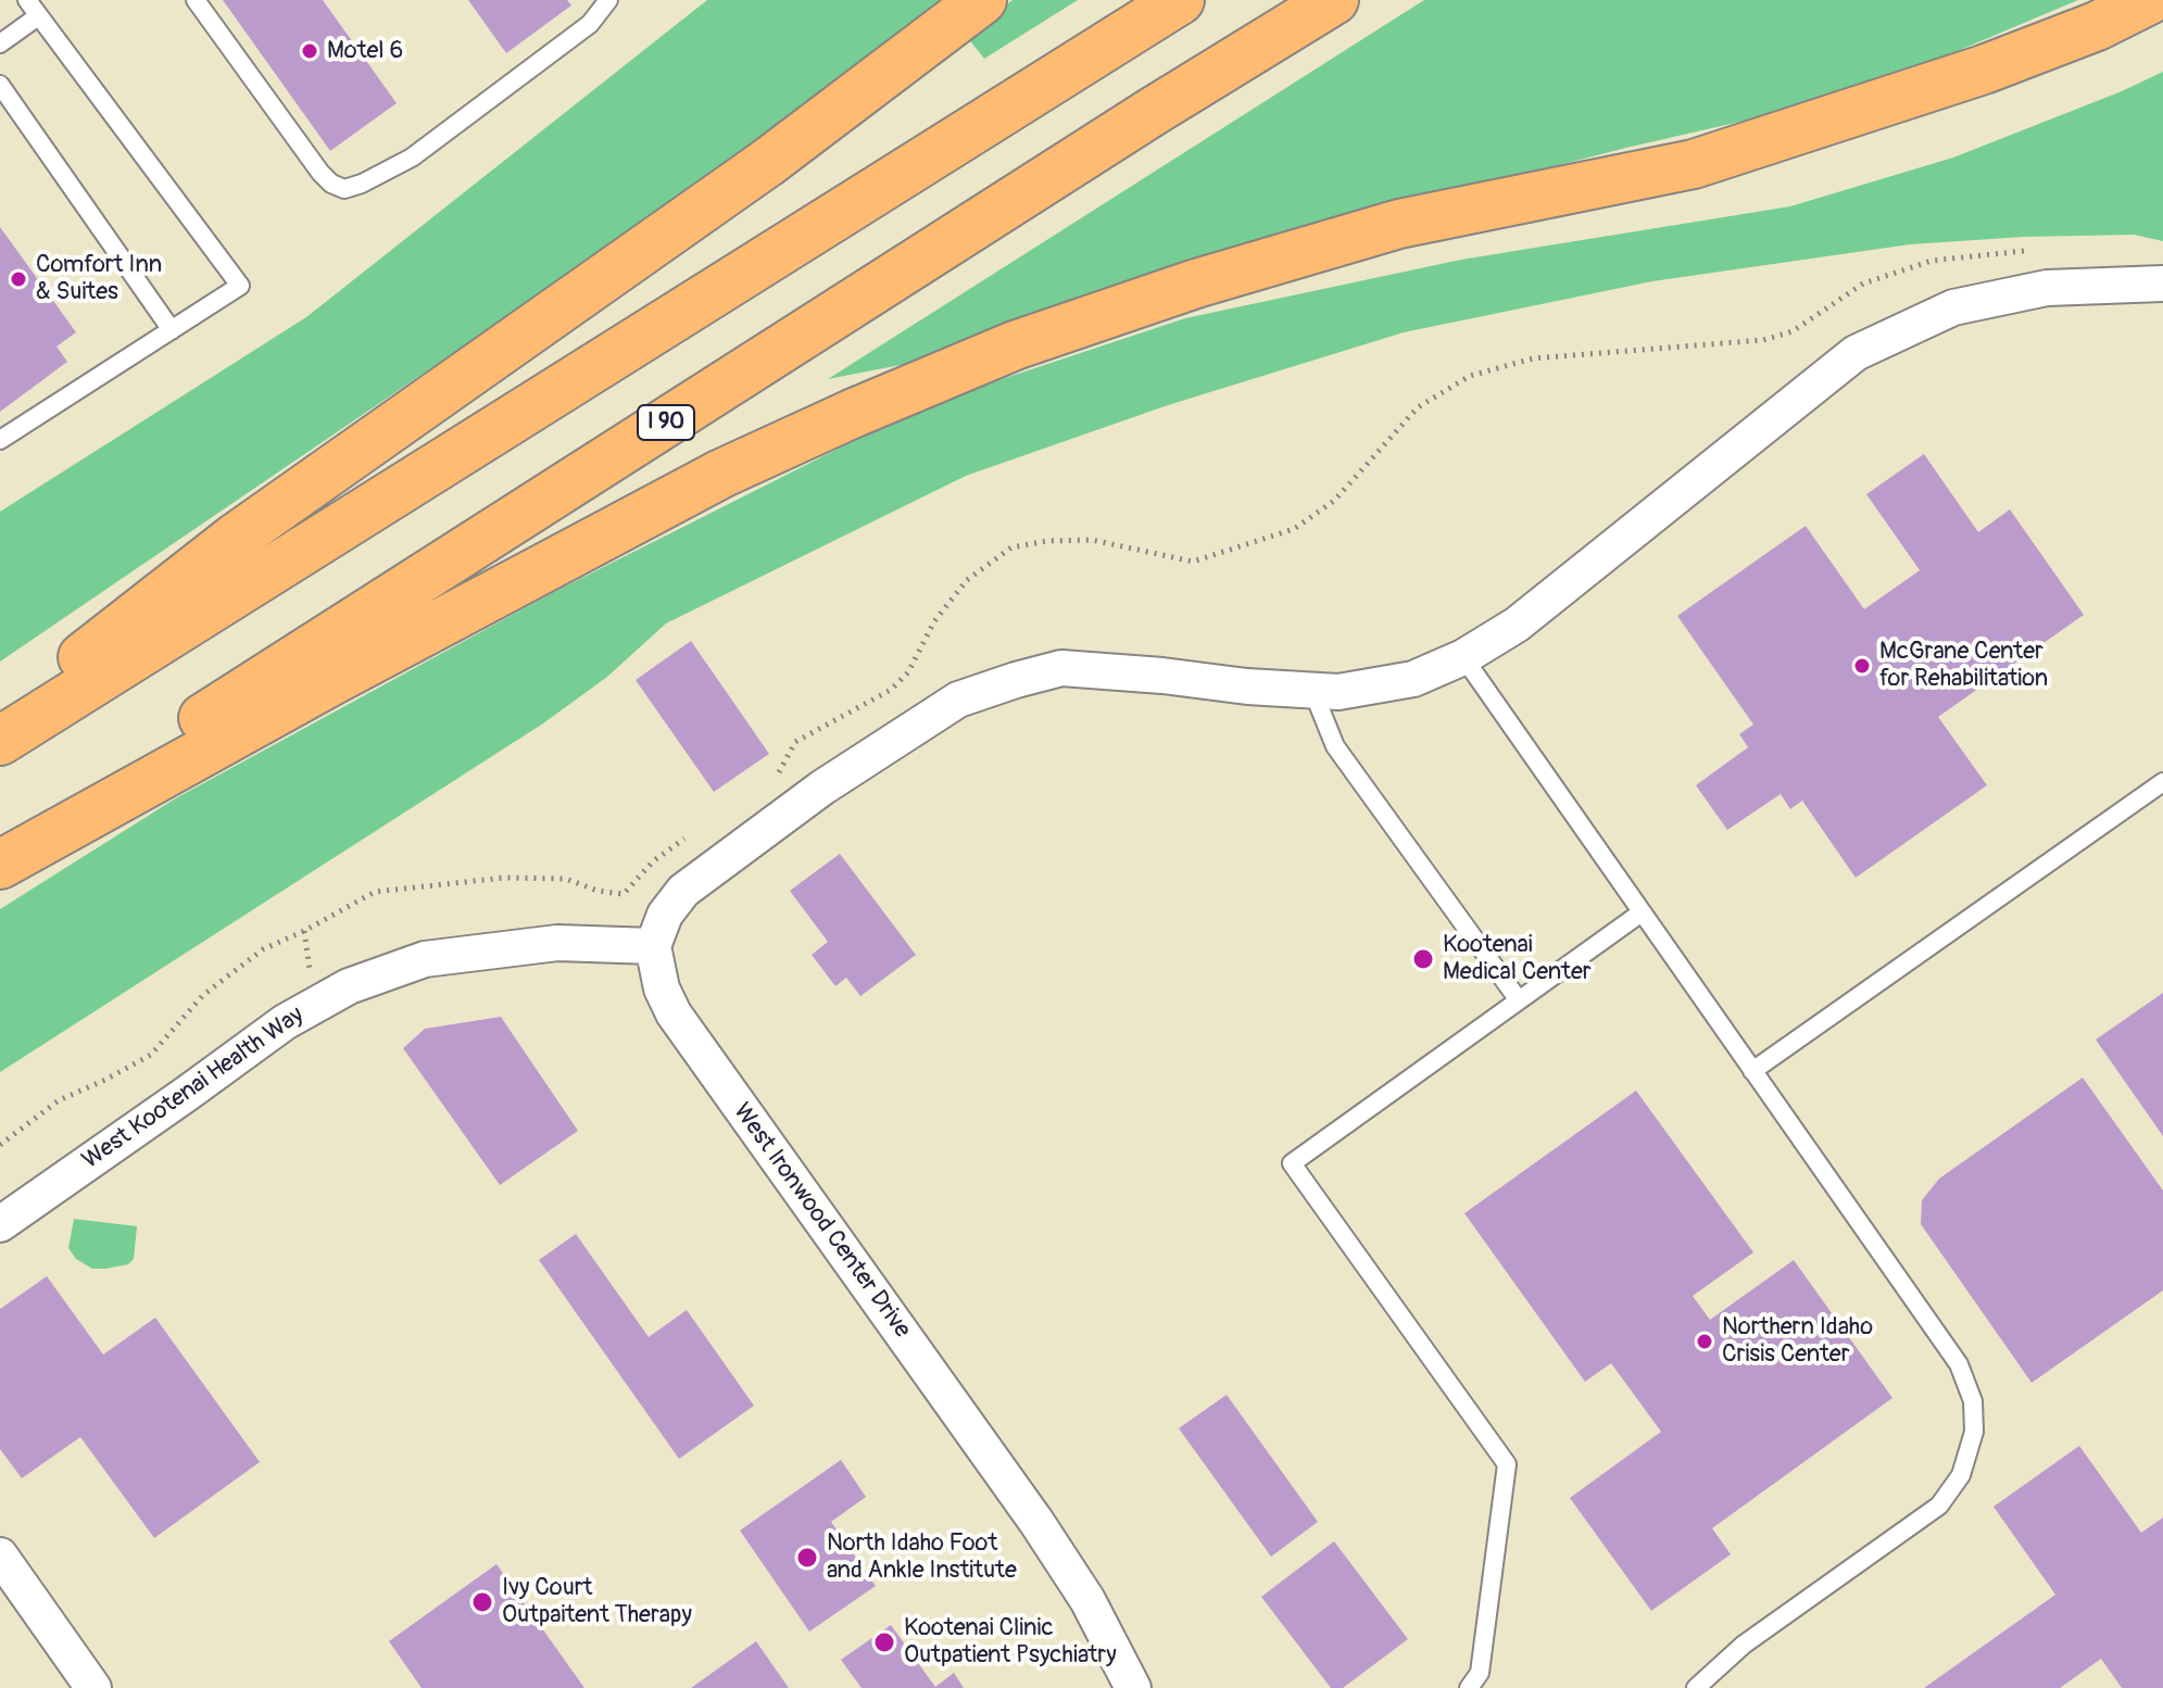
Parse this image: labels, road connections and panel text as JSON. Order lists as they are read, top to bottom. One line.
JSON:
{"streets":{"highway":["I 90"],"street":["West Kootenai Health Way","West Ironwood Center Drive"]},"crossings":[["West Kootenai Health Way","West Ironwood Center Drive"]],"places":["Motel 6","Comfort Inn & Suites","McGrane Center for Rehabilitation","Kootenai Medical Center","Northern Idaho Crisis Center","North Idaho Foot and Ankle Institute","Ivy Court Outpaitent Therapy","Kootenai Clinic Outpatient Psychiatry"]}
